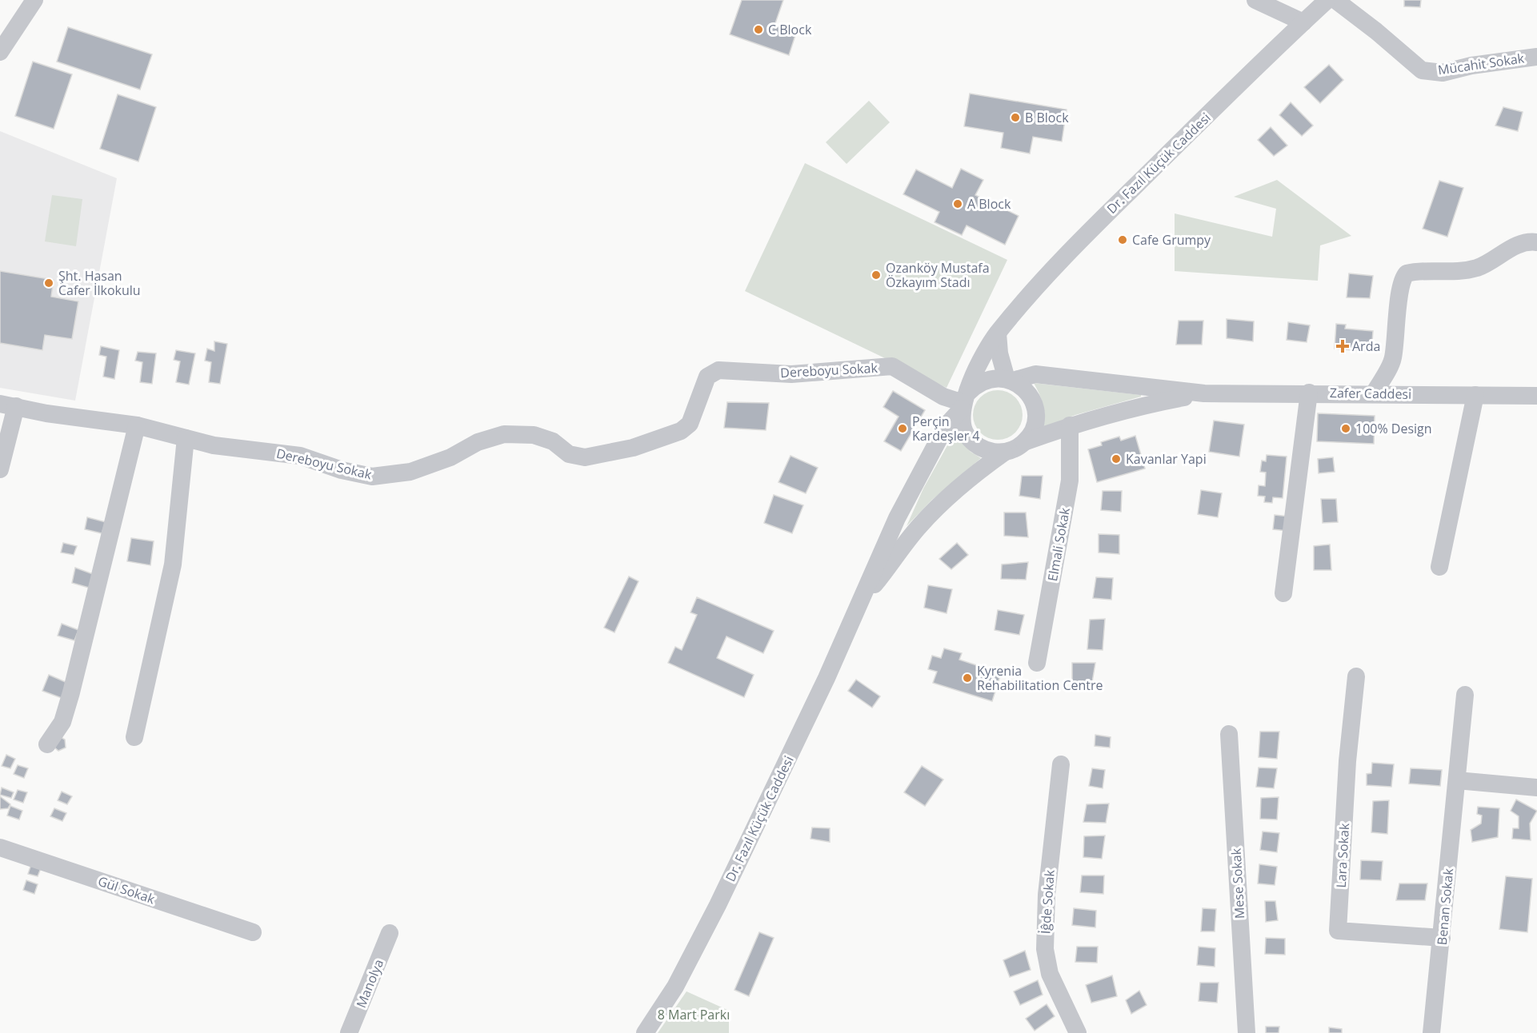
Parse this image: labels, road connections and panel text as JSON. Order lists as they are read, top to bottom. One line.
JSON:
{"streets":{"street":["Mücahit Sokak","Dr. Fazıl Küçük Caddesi","Dereboyu Sokak","Zafer Caddesi","Elmali Sokak","Lara Sokak","Mese Sokak","Gül Sokak","İĝde Sokak","Benan Sokak","Manolya"]},"crossings":[["Dr. Fazıl Küçük Caddesi","Dereboyu Sokak"],["Dr. Fazıl Küçük Caddesi","Zafer Caddesi"],["Dereboyu Sokak","Zafer Caddesi"],["Zafer Caddesi","Elmali Sokak"],["Lara Sokak","Benan Sokak"]],"parks":["8 Mart Parkı"],"places":{"other":["C Block","B Block","A Block","Cafe Grumpy","Ozanköy Mustafa Özkayım Stadı","Şht. Hasan Cafer İlkokulu","Perçin Kardeşler 4","100% Design","Kavanlar Yapi","Kyrenia Rehabilitation Centre"],"health":["Arda"]}}
